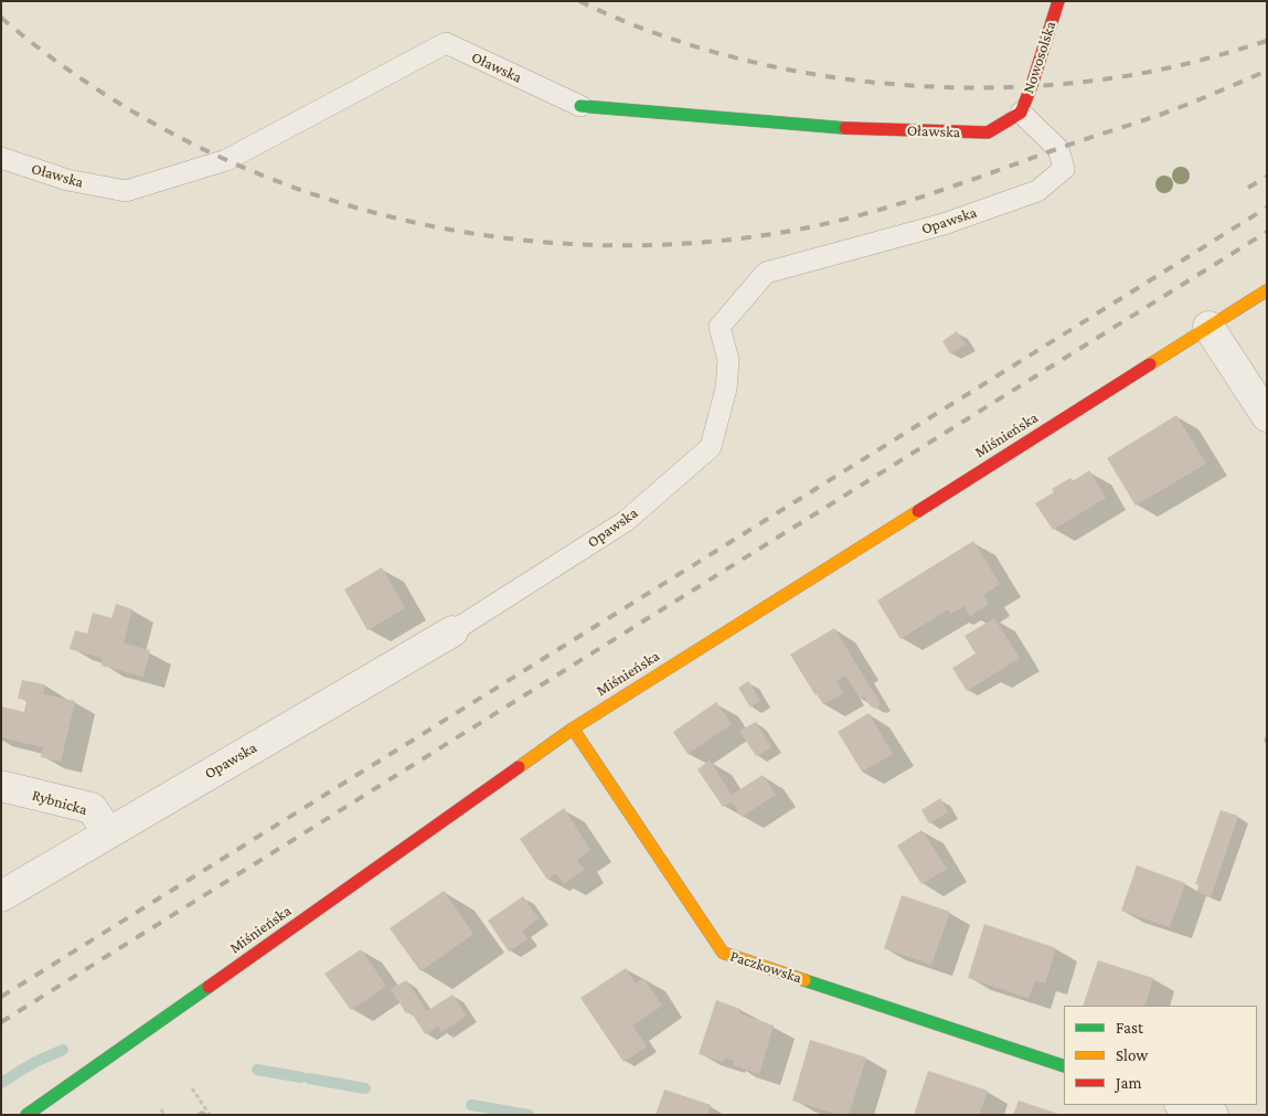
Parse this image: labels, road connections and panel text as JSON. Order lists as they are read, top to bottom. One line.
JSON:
{"streets":{"street":["Nowosolska","Oławska","Opawska","Miśnieńska","Rybnicka","Paczkowska"]},"crossings":[["Nowosolska","Oławska"],["Nowosolska","Opawska"],["Oławska","Opawska"],["Opawska","Rybnicka"],["Miśnieńska","Paczkowska"]],"legend":["Fast","Slow","Jam"]}
